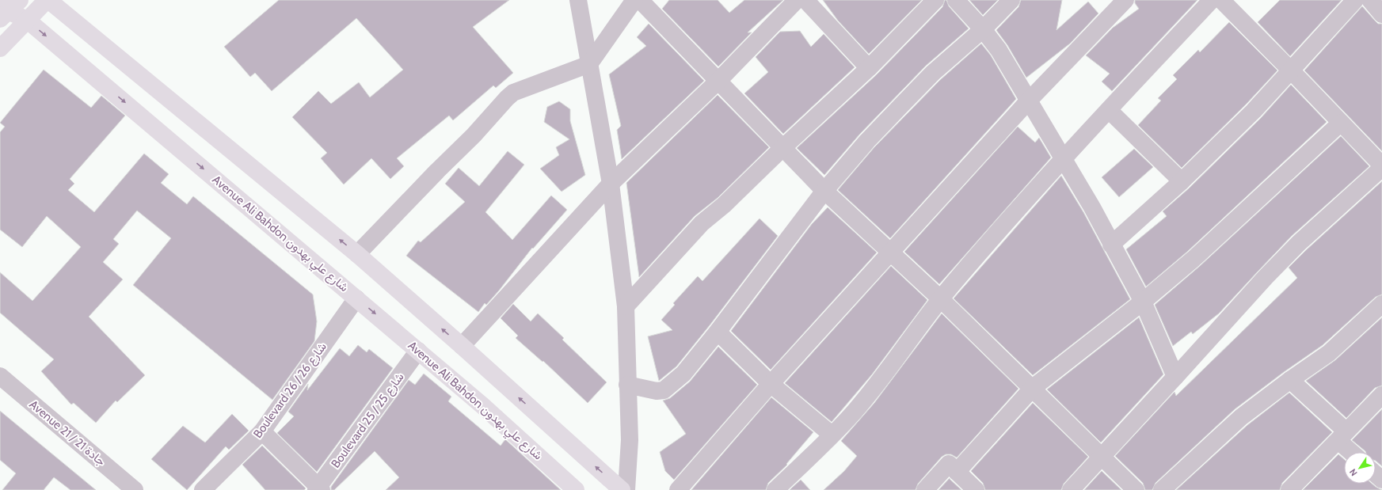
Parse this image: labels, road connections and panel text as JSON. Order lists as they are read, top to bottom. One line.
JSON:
{"streets":{"main road":["Avenue Ali Bahdon شارع علي بهدون"],"street":["Boulevard 26 / شارع 26","Boulevard 25 / شارع 25","Avenue 21 / جادة 21"]},"crossings":[["Avenue Ali Bahdon شارع علي بهدون","Boulevard 26 / شارع 26"],["Avenue Ali Bahdon شارع علي بهدون","Boulevard 25 / شارع 25"]],"north":"bottom left"}
